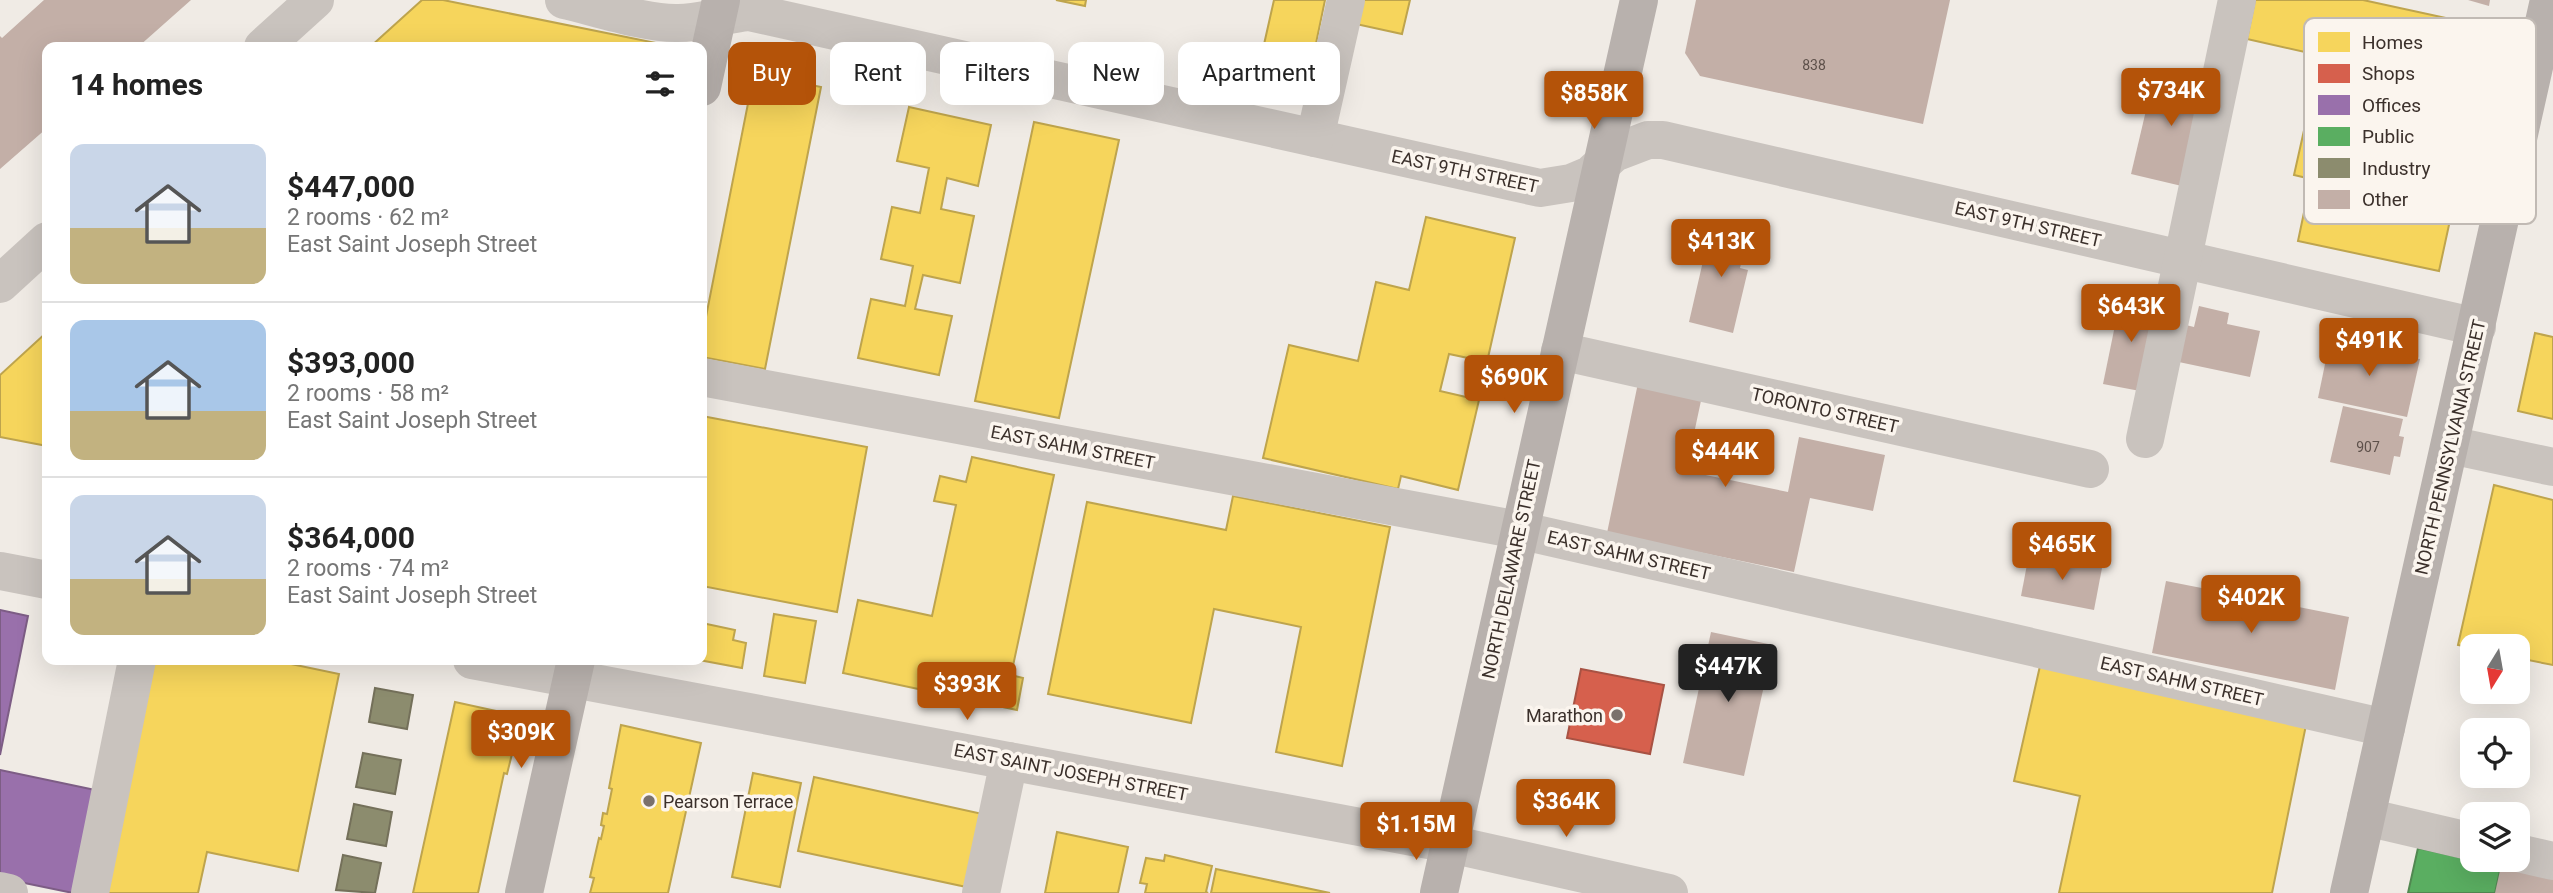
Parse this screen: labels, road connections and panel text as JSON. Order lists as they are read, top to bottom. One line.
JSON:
{"streets":{"main road":["NORTH PENNSYLVANIA STREET","NORTH DELAWARE STREET"],"street":["EAST 9TH STREET","TORONTO STREET","EAST SAHM STREET","EAST SAINT JOSEPH STREET"]},"crossings":[["EAST 9TH STREET","NORTH PENNSYLVANIA STREET"],["EAST 9TH STREET","NORTH DELAWARE STREET"],["TORONTO STREET","NORTH DELAWARE STREET"],["EAST SAHM STREET","NORTH PENNSYLVANIA STREET"],["EAST SAHM STREET","NORTH DELAWARE STREET"],["NORTH DELAWARE STREET","EAST SAINT JOSEPH STREET"]],"places":["Marathon","Pearson Terrace"],"house_numbers":["838","907"],"legend":["Homes","Shops","Offices","Public","Industry","Other"],"north":"bottom","page":{"chip":["Buy","Rent","Filters","New","Apartment"],"heading":"14 homes","price":["$734K","$858K","$413K","$643K","$491K","$690K","$444K","$465K","$402K","$447K","$393K","$309K","$364K","$1.15M"],"list":[{"name":"$447,000","note":"2 rooms · 62 m² · East Saint Joseph Street"},{"name":"$393,000","note":"2 rooms · 58 m² · East Saint Joseph Street"},{"name":"$364,000","note":"2 rooms · 74 m² · East Saint Joseph Street"}]}}
